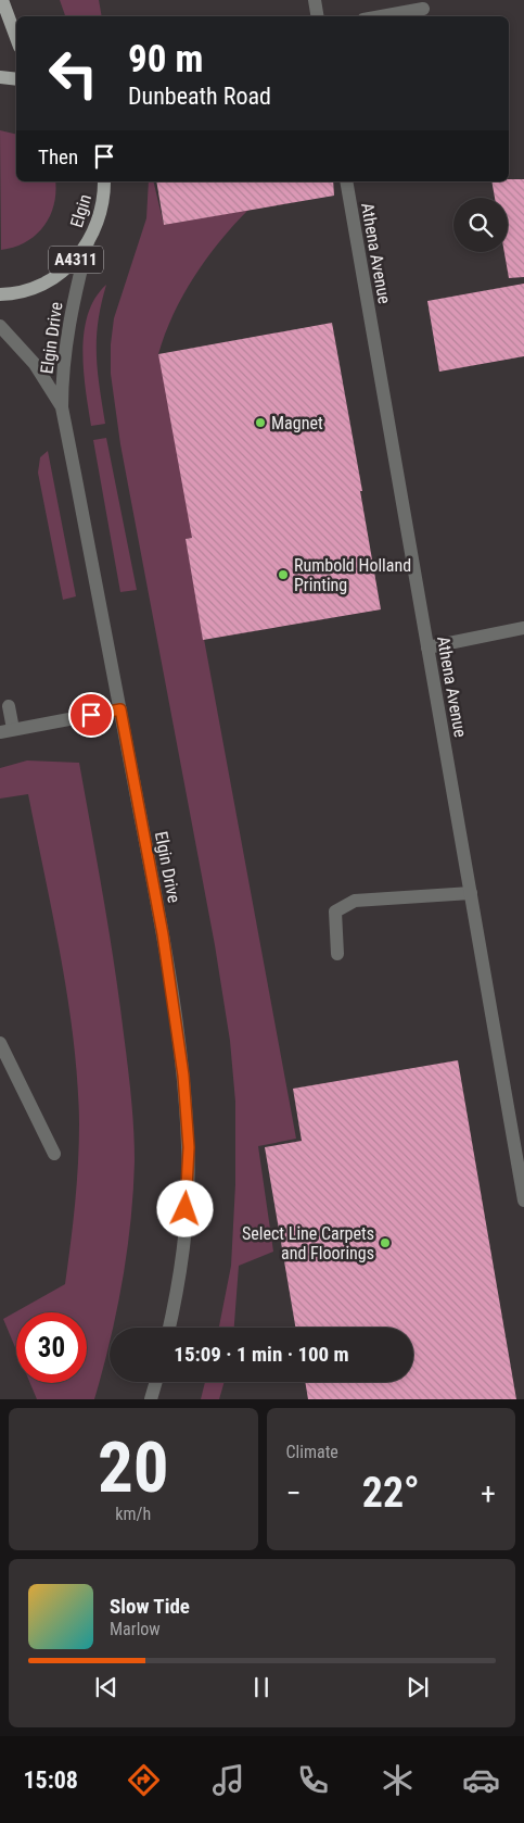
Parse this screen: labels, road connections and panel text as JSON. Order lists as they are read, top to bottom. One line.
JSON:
{"streets":{"main road":["Elgin","A4311"],"street":["Athena Avenue","Elgin Drive"]},"crossings":[["Elgin","Elgin Drive"]],"places":["Magnet","Rumbold Holland Printing","Select Line Carpets and Floorings"],"page":{"turn":["90 m","Dunbeath Road"],"then":"Then","limit":"30","trip":"15:09 · 1 min · 100 m","tile":[["20","km/h"],"Climate"],"heat":["−","22°","+"],"song":["Slow Tide","Marlow"],"tabs":"15:08"}}
